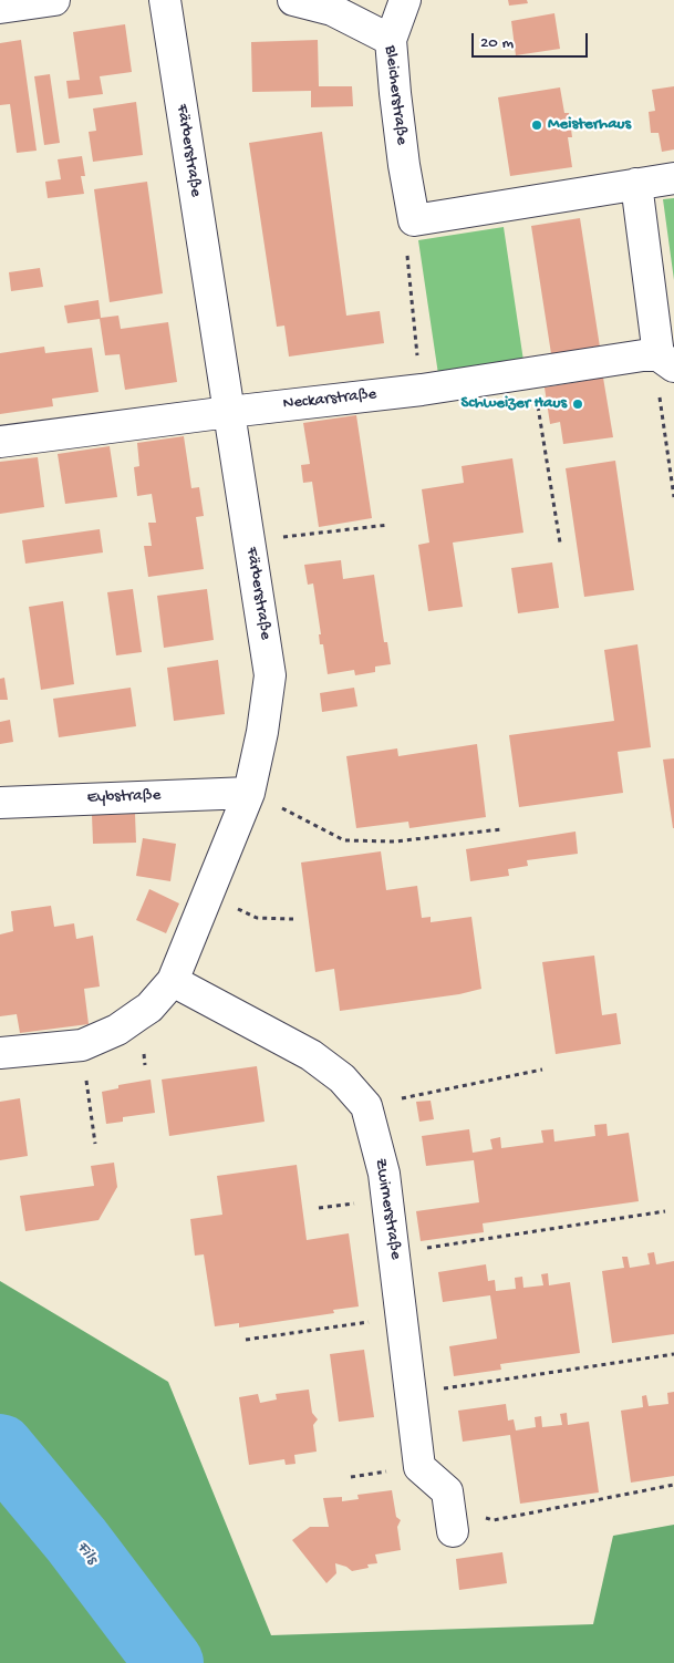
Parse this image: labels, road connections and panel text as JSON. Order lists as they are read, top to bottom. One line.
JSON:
{"streets":{"street":["Bleicherstraße","Färberstraße","Neckarstraße","Eybstraße","Zwirnerstraße"]},"crossings":[["Färberstraße","Neckarstraße"],["Färberstraße","Eybstraße"],["Färberstraße","Zwirnerstraße"]],"water":["Fils"],"places":["Meisterhaus","Schweizer Haus"],"scale_bar":"20 m"}
